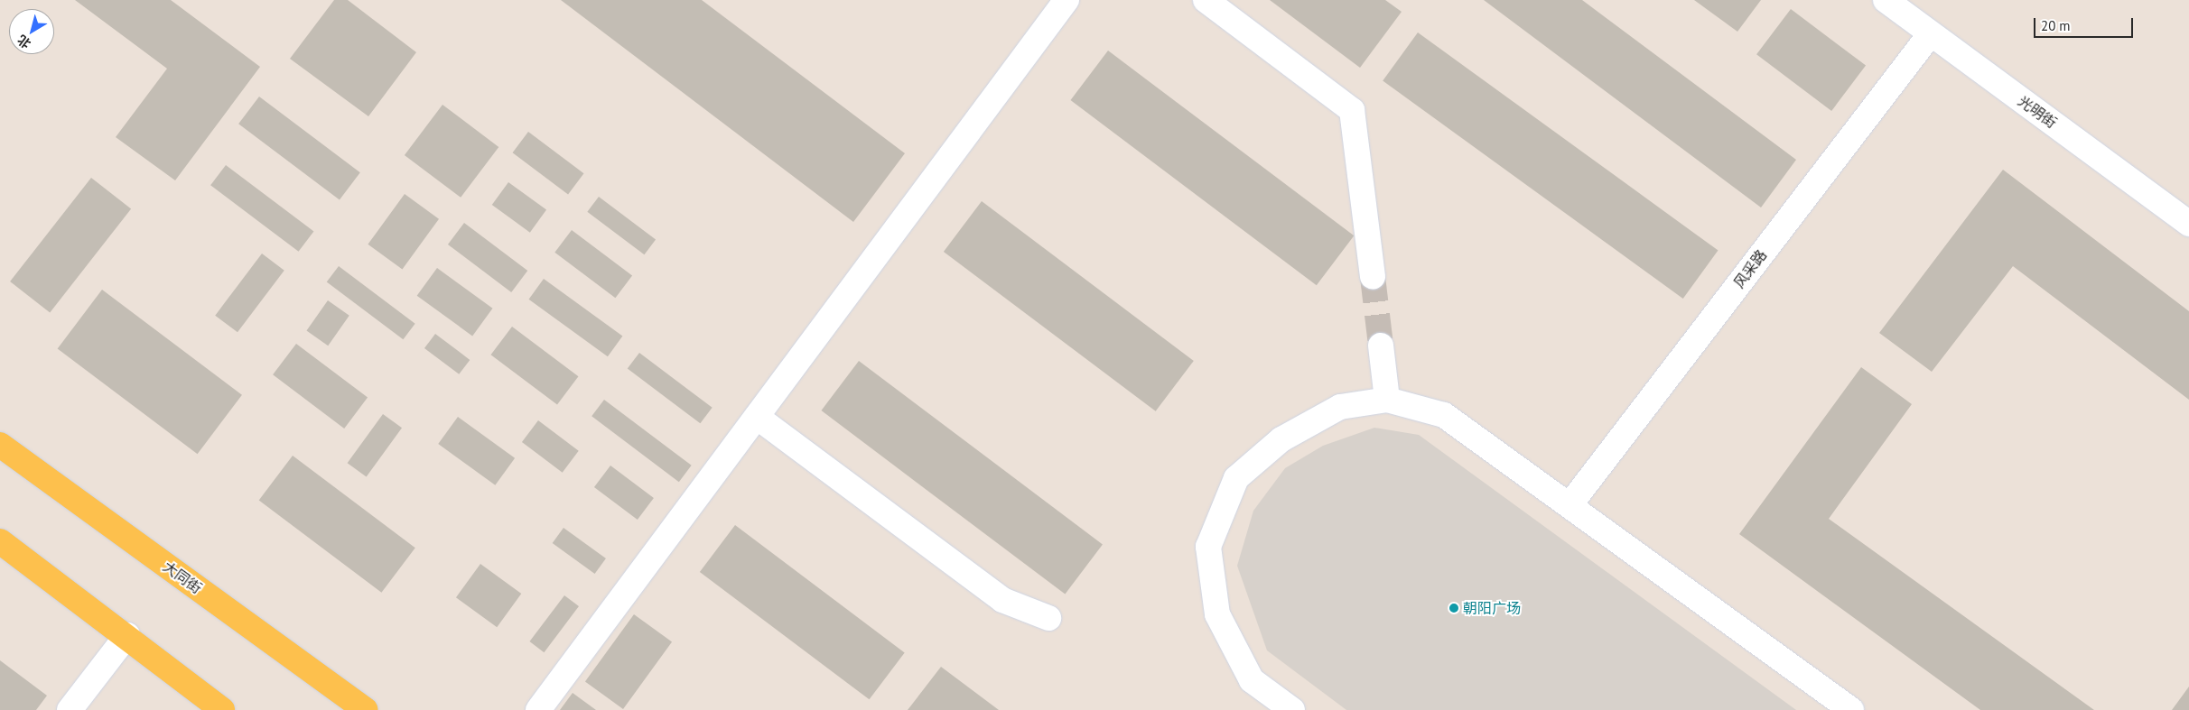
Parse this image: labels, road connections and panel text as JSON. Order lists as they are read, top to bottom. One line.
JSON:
{"streets":{"main road":["大同街"],"street":["光明街","风采路"]},"crossings":[["光明街","风采路"]],"places":["朝阳广场"],"scale_bar":"20 m","north":"bottom left"}
